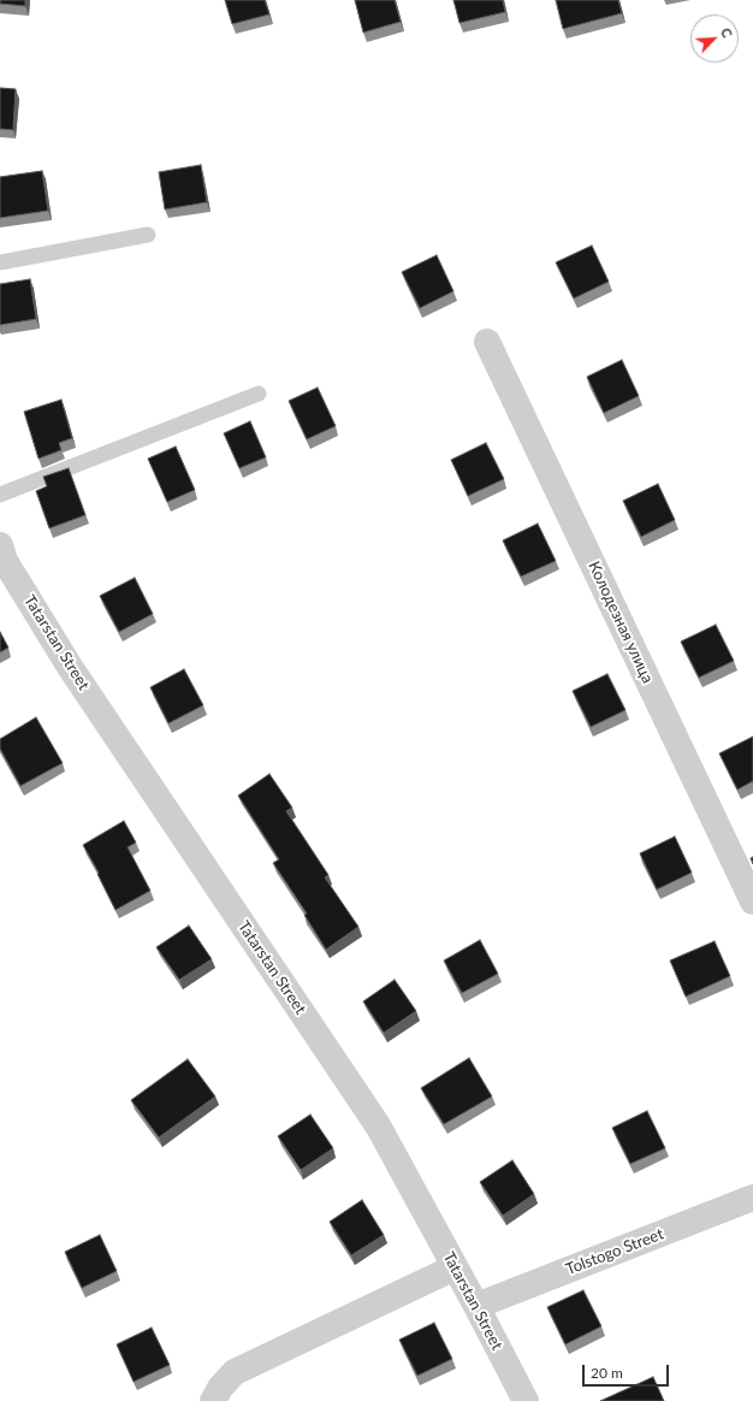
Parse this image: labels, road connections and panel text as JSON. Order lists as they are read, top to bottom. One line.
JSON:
{"streets":{"street":["Колодезная улица","Tatarstan Street","Tolstogo Street"]},"crossings":[["Tatarstan Street","Tolstogo Street"]],"scale_bar":"20 m","north":"top right"}
